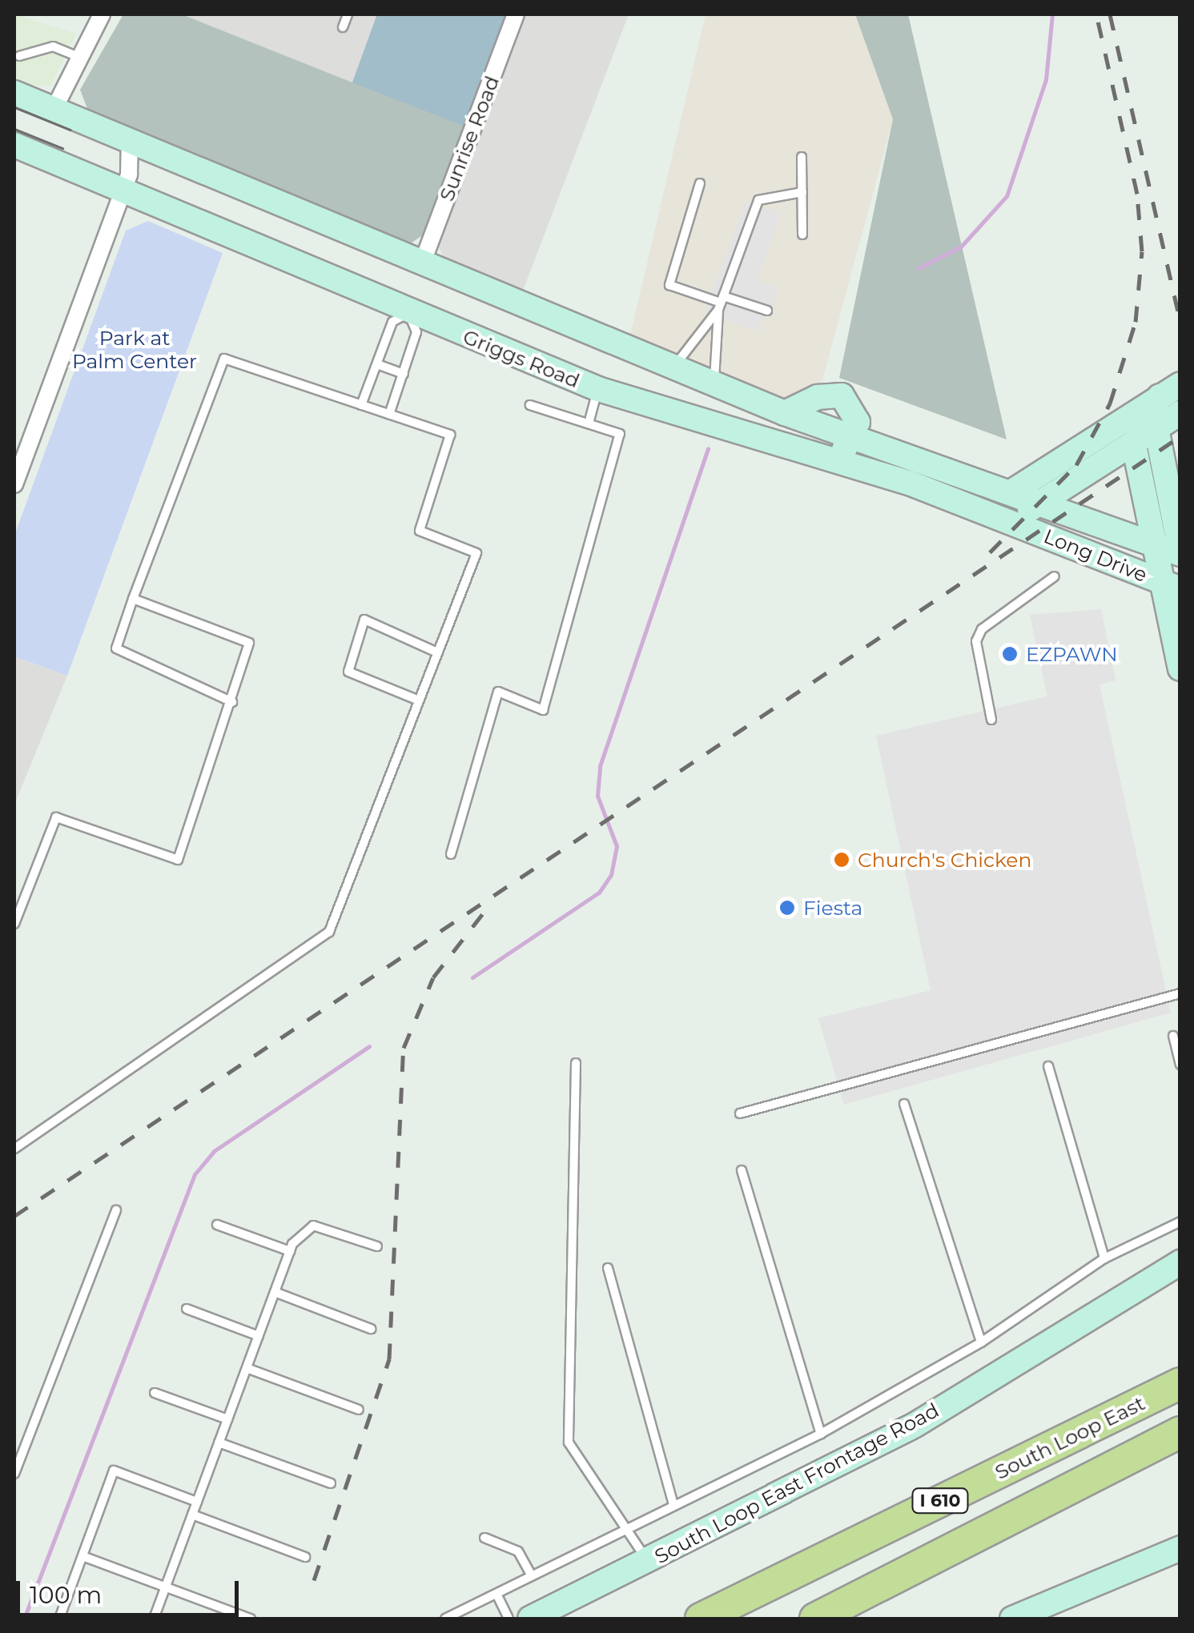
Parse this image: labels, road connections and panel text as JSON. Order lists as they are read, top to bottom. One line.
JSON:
{"streets":{"highway":["South Loop East","I 610"],"main road":["Griggs Road","Long Drive","South Loop East Frontage Road"],"street":["Sunrise Road"]},"crossings":[["Griggs Road","Long Drive"]],"parks":["Park at Palm Center"],"places":["EZPAWN","Church's Chicken","Fiesta"],"scale_bar":"100 m"}
